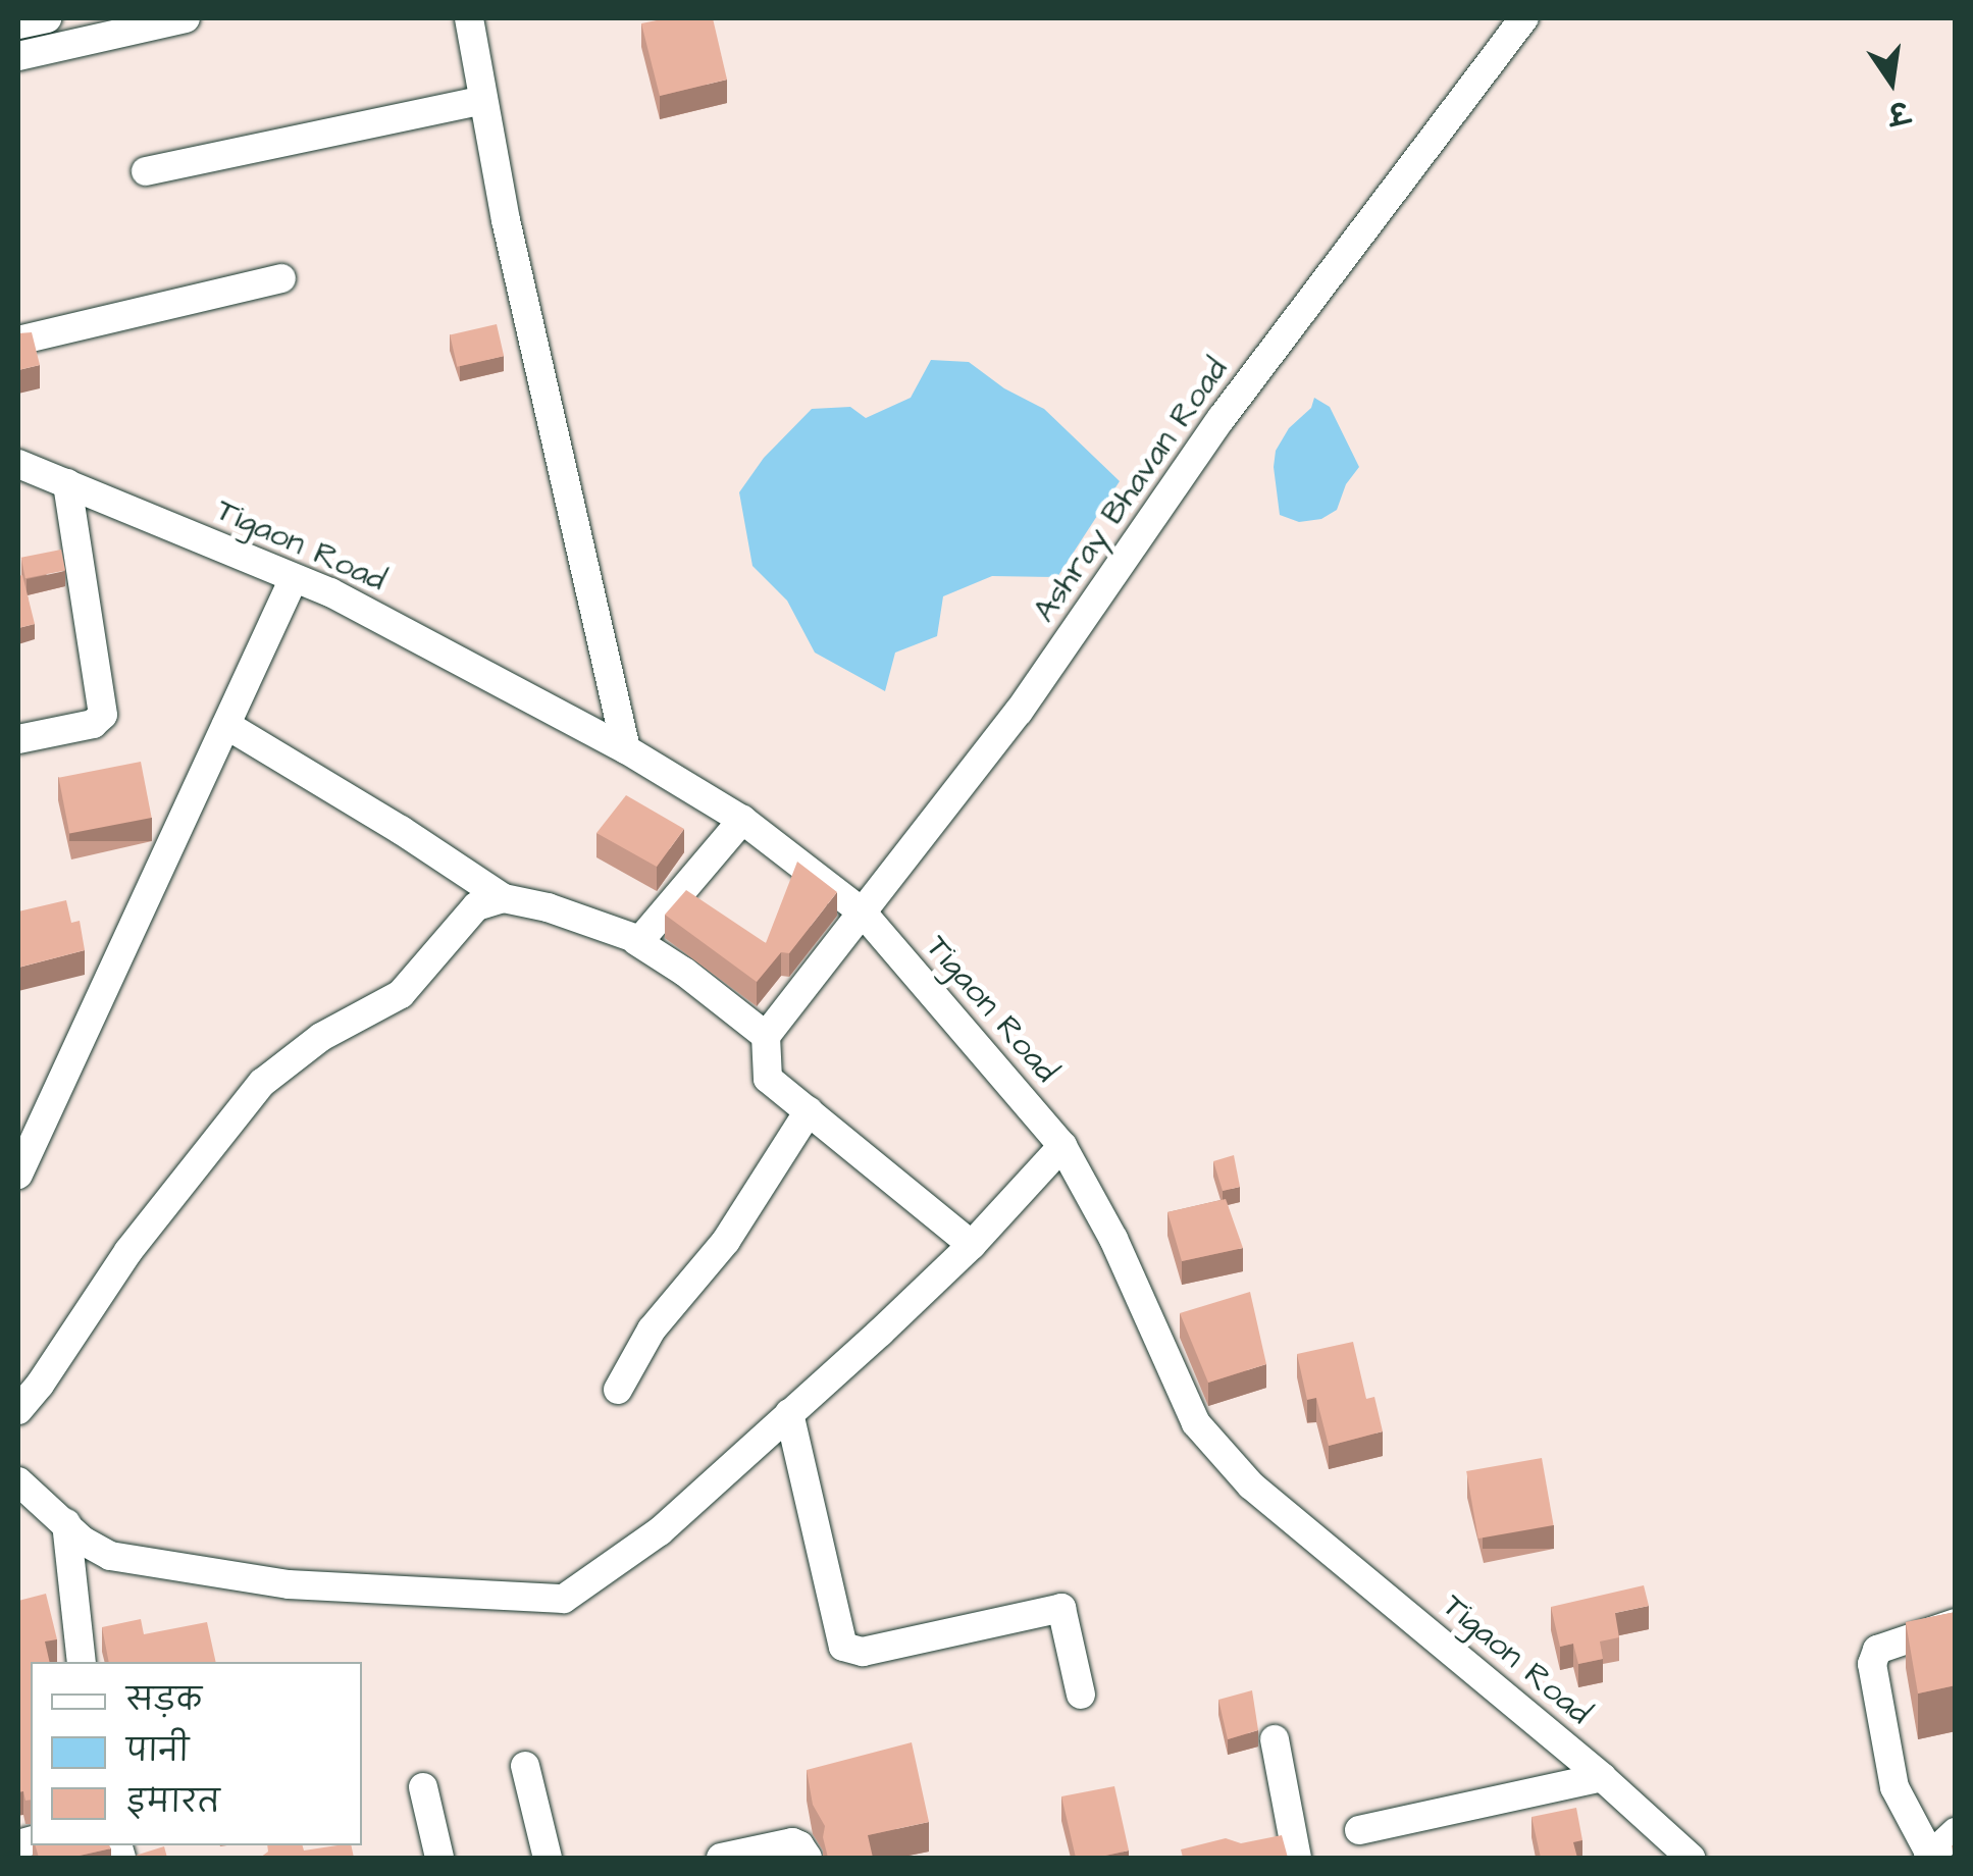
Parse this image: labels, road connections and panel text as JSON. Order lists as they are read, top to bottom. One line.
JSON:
{"streets":{"street":["Ashray Bhavan Road","Tigaon Road"]},"crossings":[["Ashray Bhavan Road","Tigaon Road"]],"legend":["सड़क","पानी","इमारत"],"north":"bottom"}
